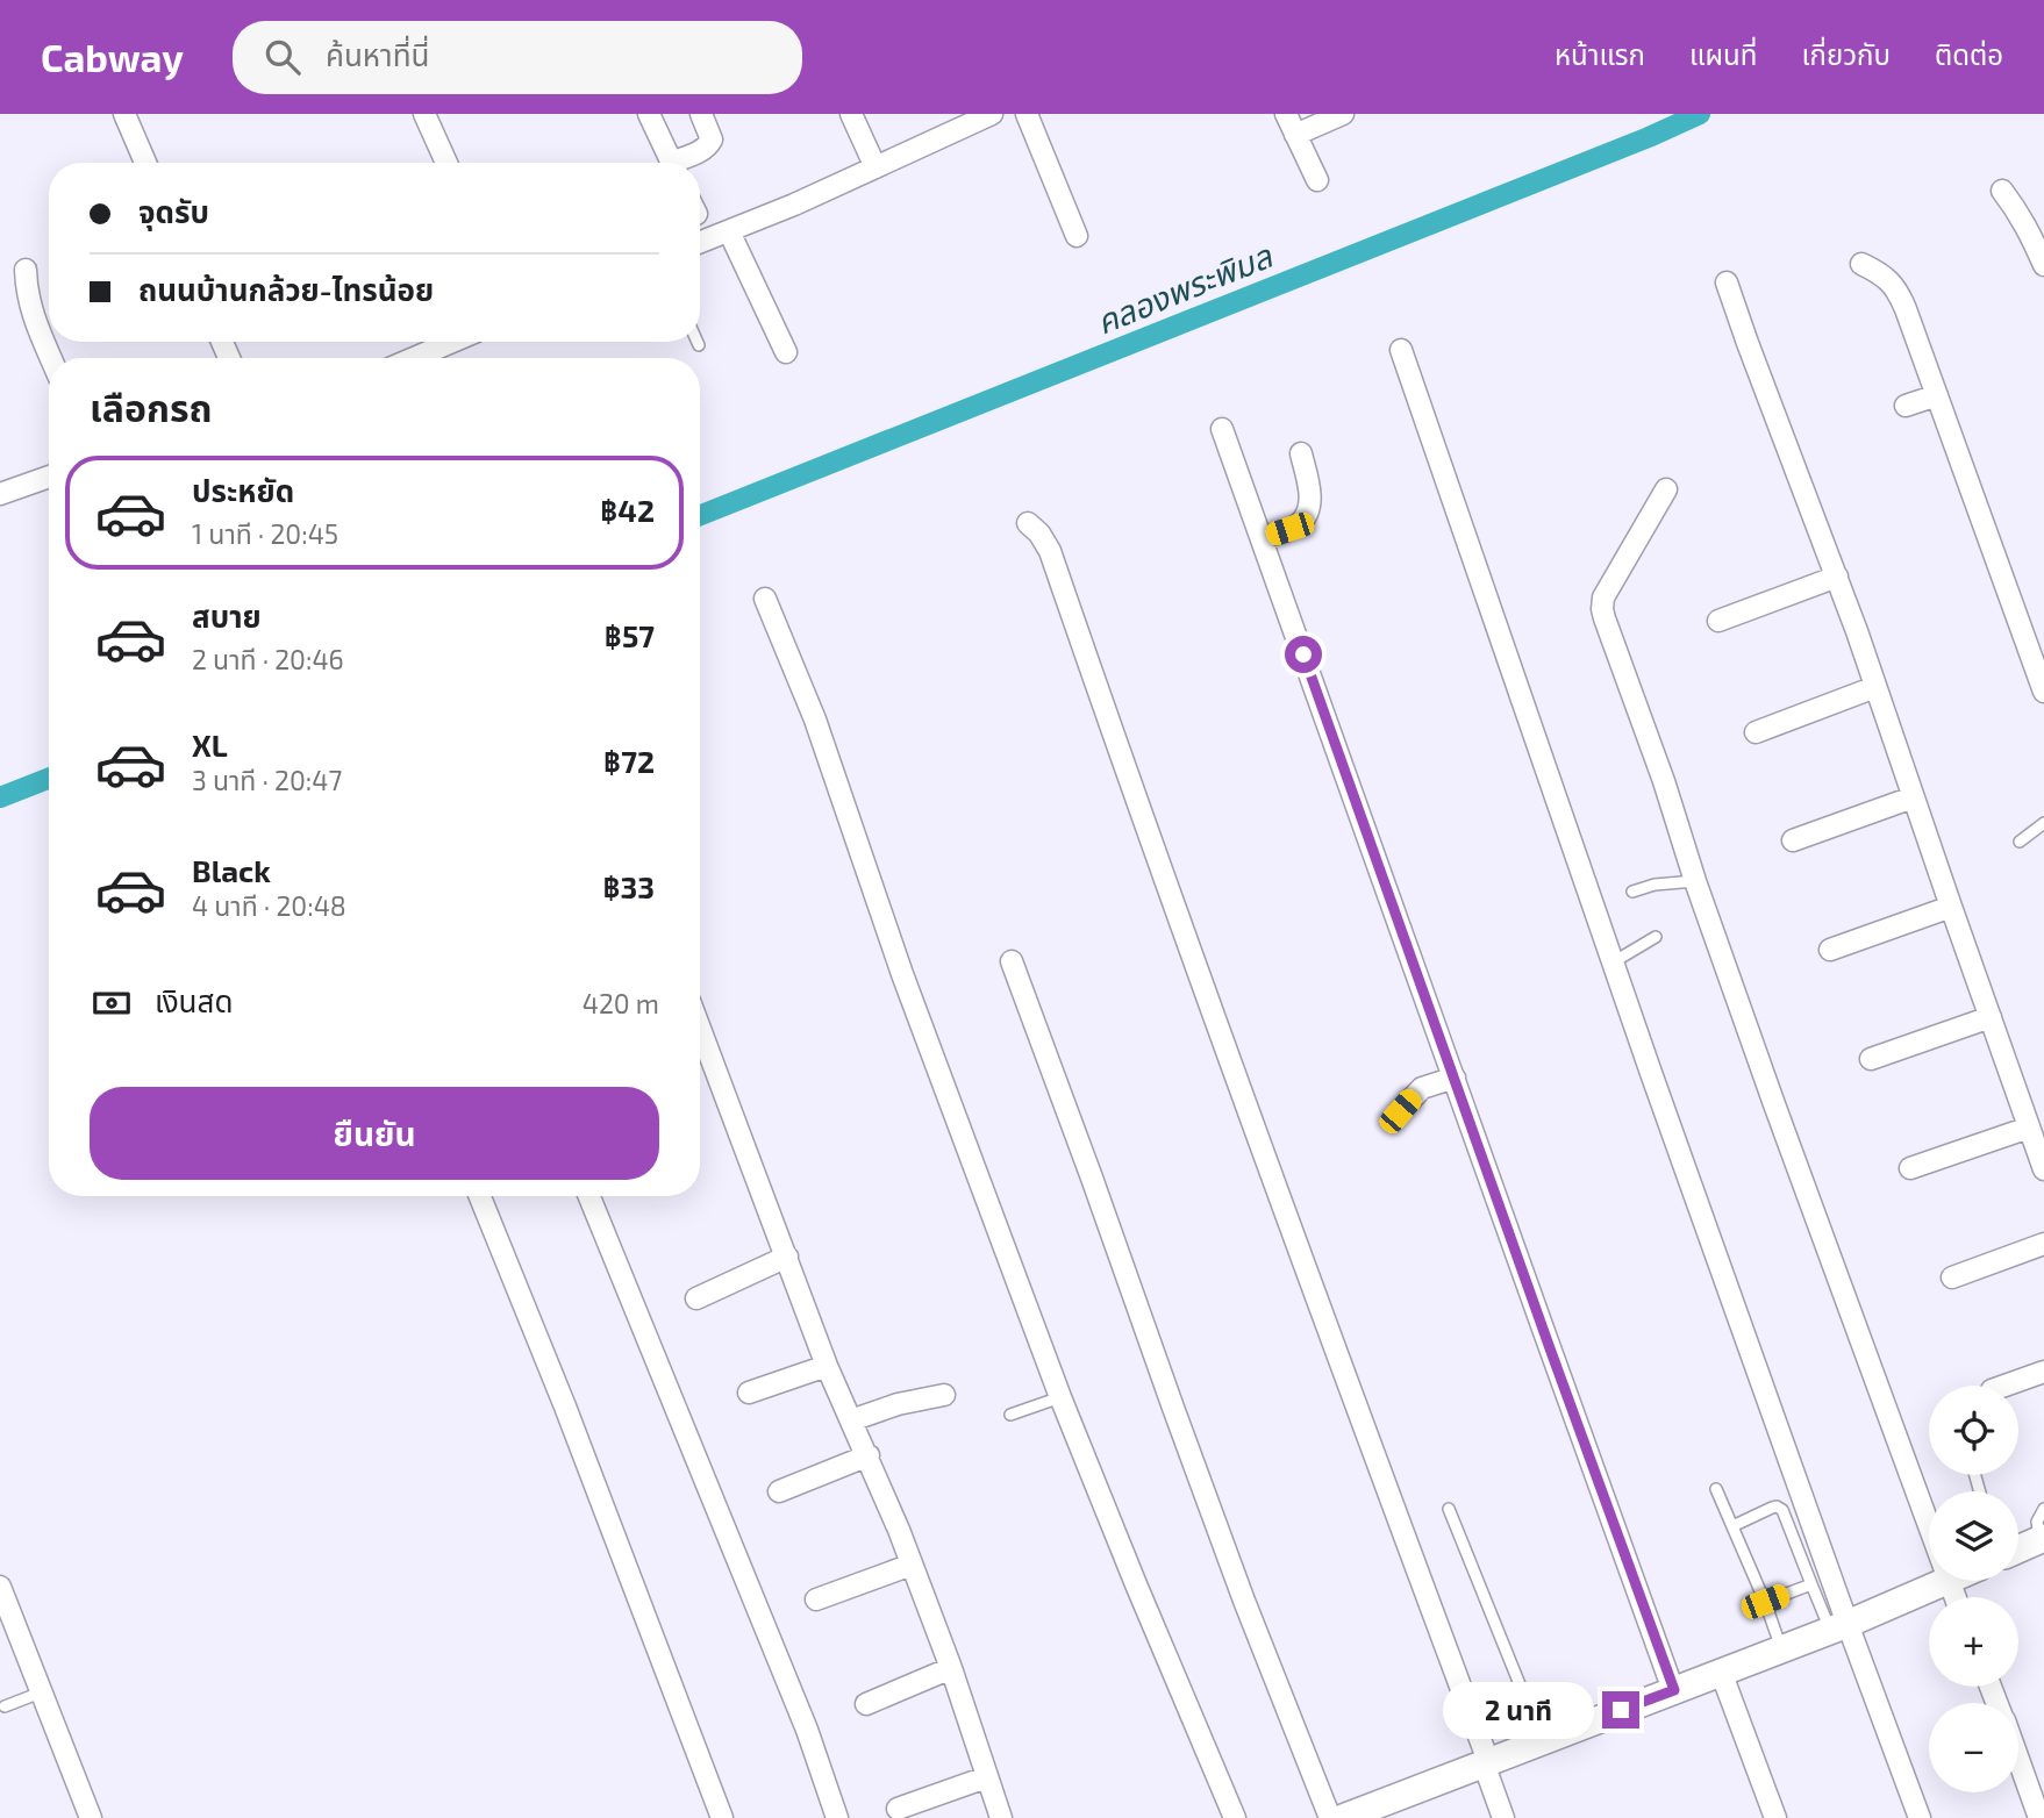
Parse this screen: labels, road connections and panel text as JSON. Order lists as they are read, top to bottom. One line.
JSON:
{"water":["คลองพระพิมล"],"page":{"header":"Cabway","search":"ค้นหาที่นี่","nav":["หน้าแรก","แผนที่","เกี่ยวกับ","ติดต่อ"],"banner":["จุดรับ","ถนนบ้านกล้วย-ไทรน้อย"],"heading":"เลือกรถ","list":[{"name":"ประหยัด","note":"1 นาที · 20:45","value":"฿42"},{"name":"สบาย","note":"2 นาที · 20:46","value":"฿57"},{"name":"XL","note":"3 นาที · 20:47","value":"฿72"},{"name":"Black","note":"4 นาที · 20:48","value":"฿33"}],"pay":["เงินสด","420 m"],"buttons":"ยืนยัน","map_buttons":["+","−"],"bubble":"2 นาที"}}
